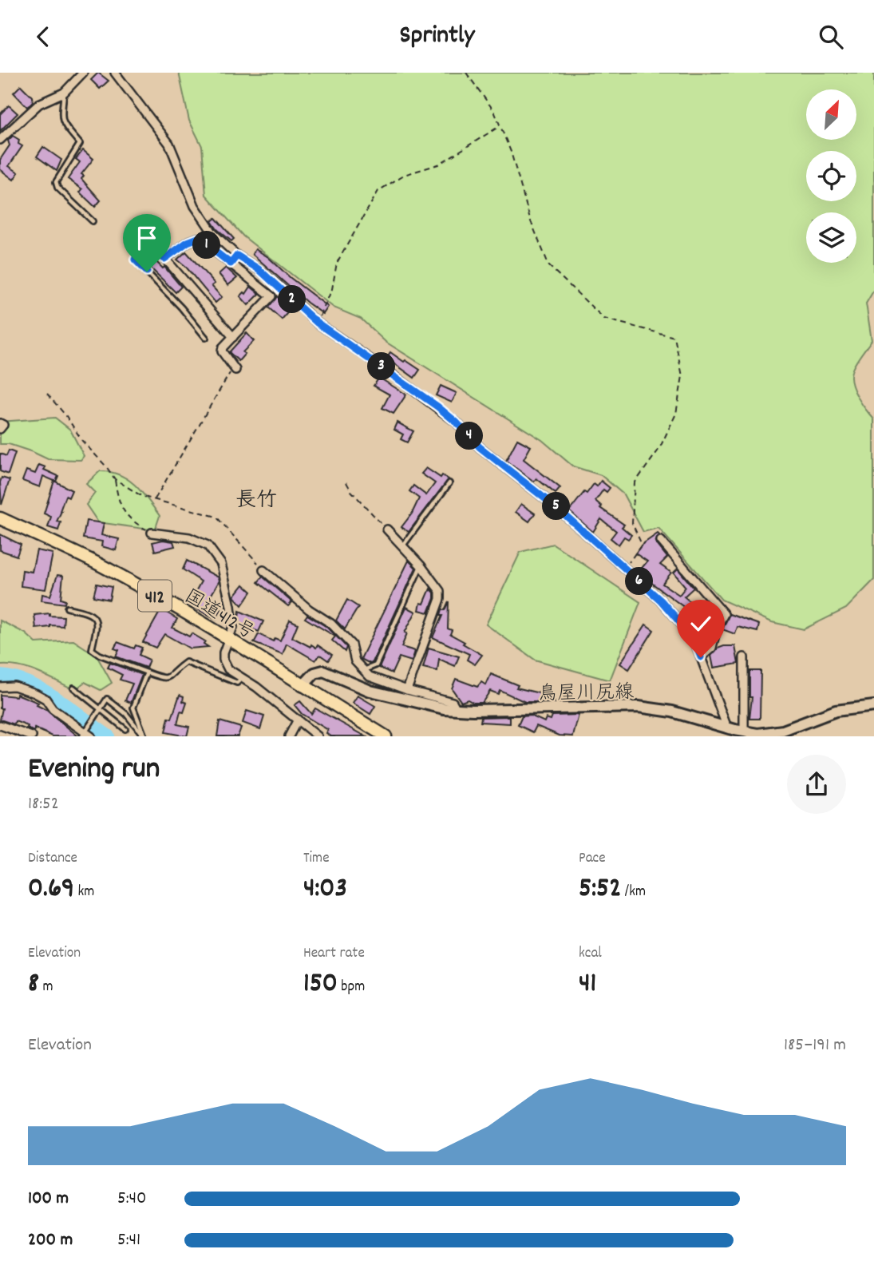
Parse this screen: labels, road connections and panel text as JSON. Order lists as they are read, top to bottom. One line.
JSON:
{"streets":{"highway":["412","国道412号"],"main road":["鳥屋川尻線"]},"crossings":[["国道412号","鳥屋川尻線"]],"districts":["長竹"],"north":"top right","page":{"header":"Sprintly","pins":["1","2","3","4","5","6"],"heading":["Evening run","18:52"],"stats":[["Distance","0.69 km"],["Time","4:03"],["Pace","5:52 /km"],["Elevation","8 m"],["Heart rate","150 bpm"],["kcal","41"]],"chart":["Elevation","185–191 m"],"list":[{"name":"100 m","note":"5:40"},{"name":"200 m","note":"5:41"}]}}
